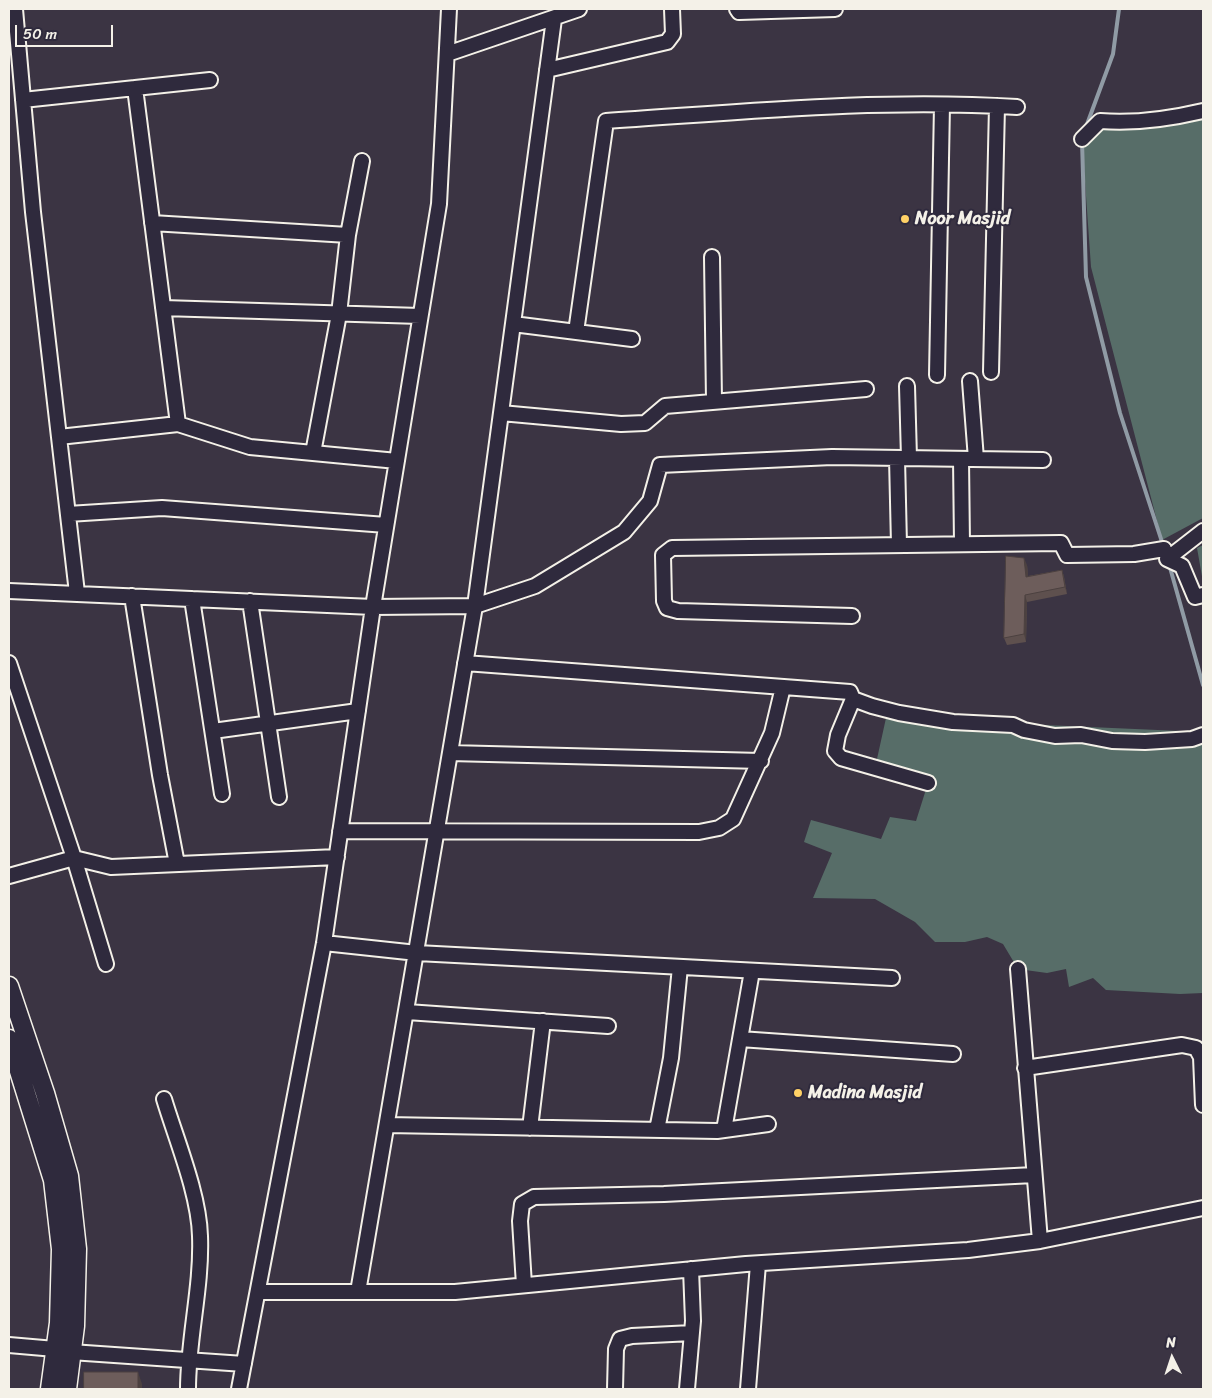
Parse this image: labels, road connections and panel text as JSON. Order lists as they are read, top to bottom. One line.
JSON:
{"places":["Noor Masjid","Madina Masjid"],"scale_bar":"50 m","north":"top"}
